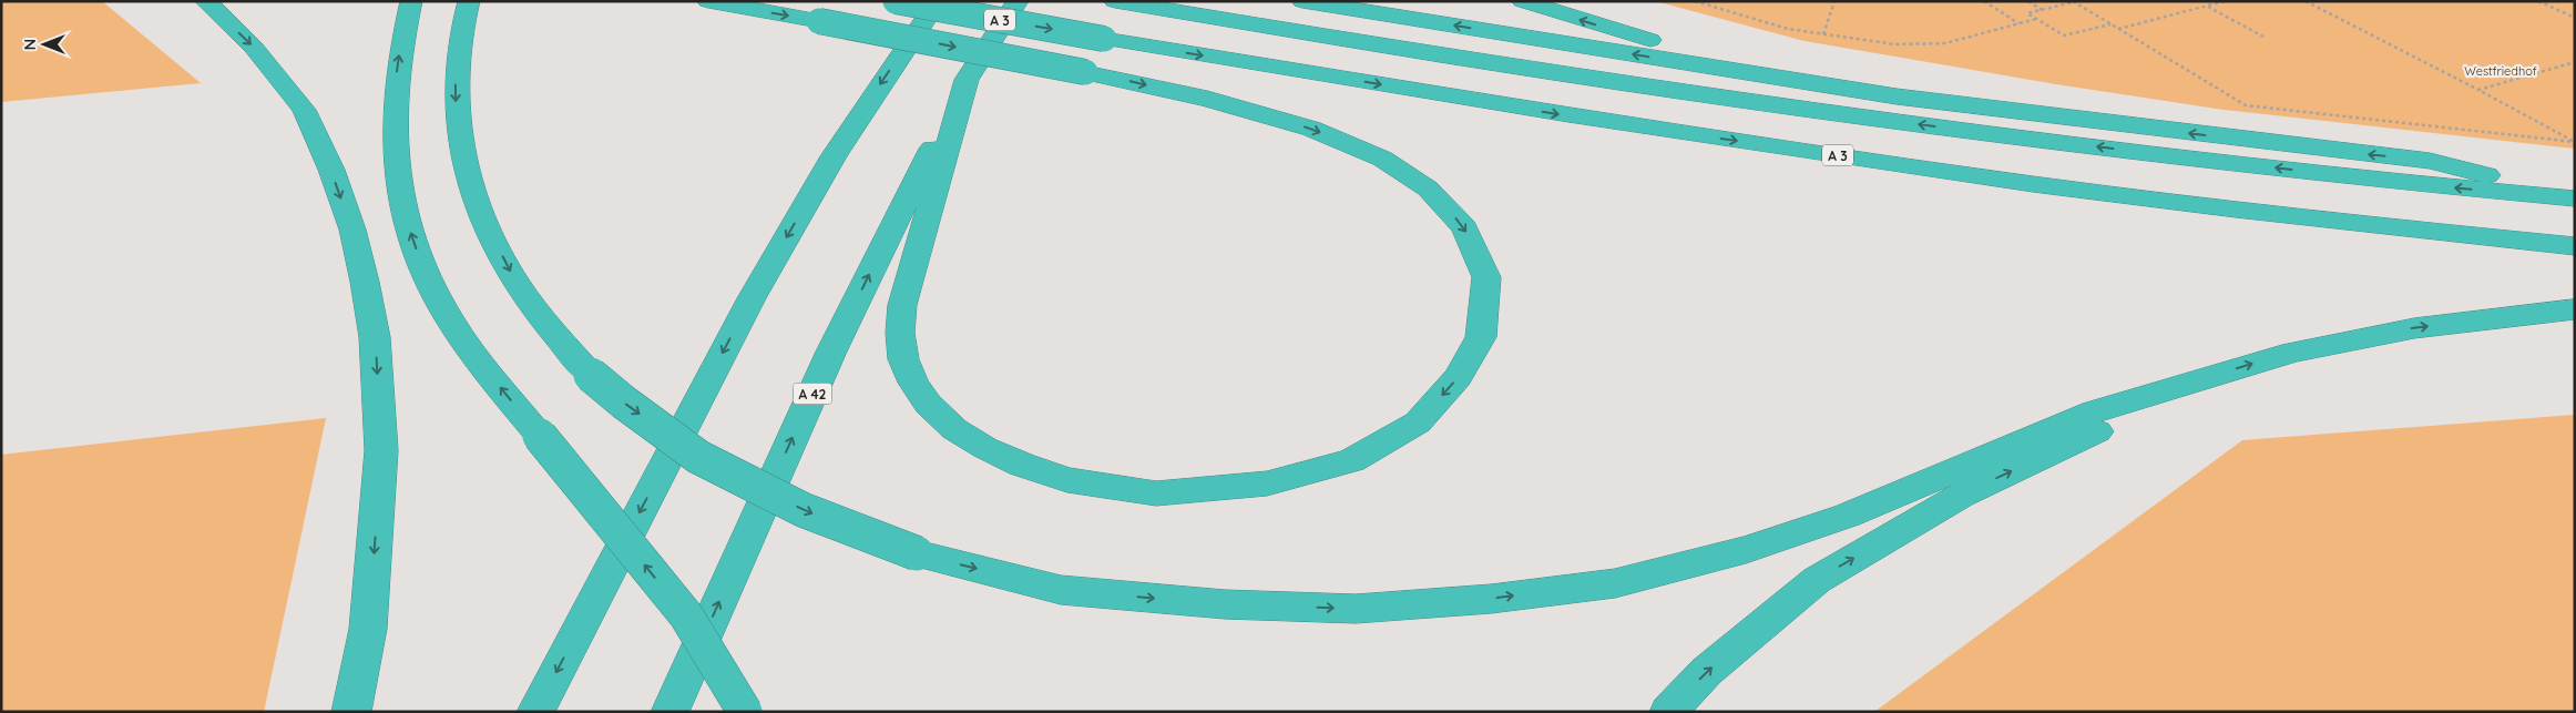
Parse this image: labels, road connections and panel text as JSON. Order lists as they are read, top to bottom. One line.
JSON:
{"streets":{"highway":["A 3","A 42"]},"parks":["Westfriedhof"],"north":"left"}
